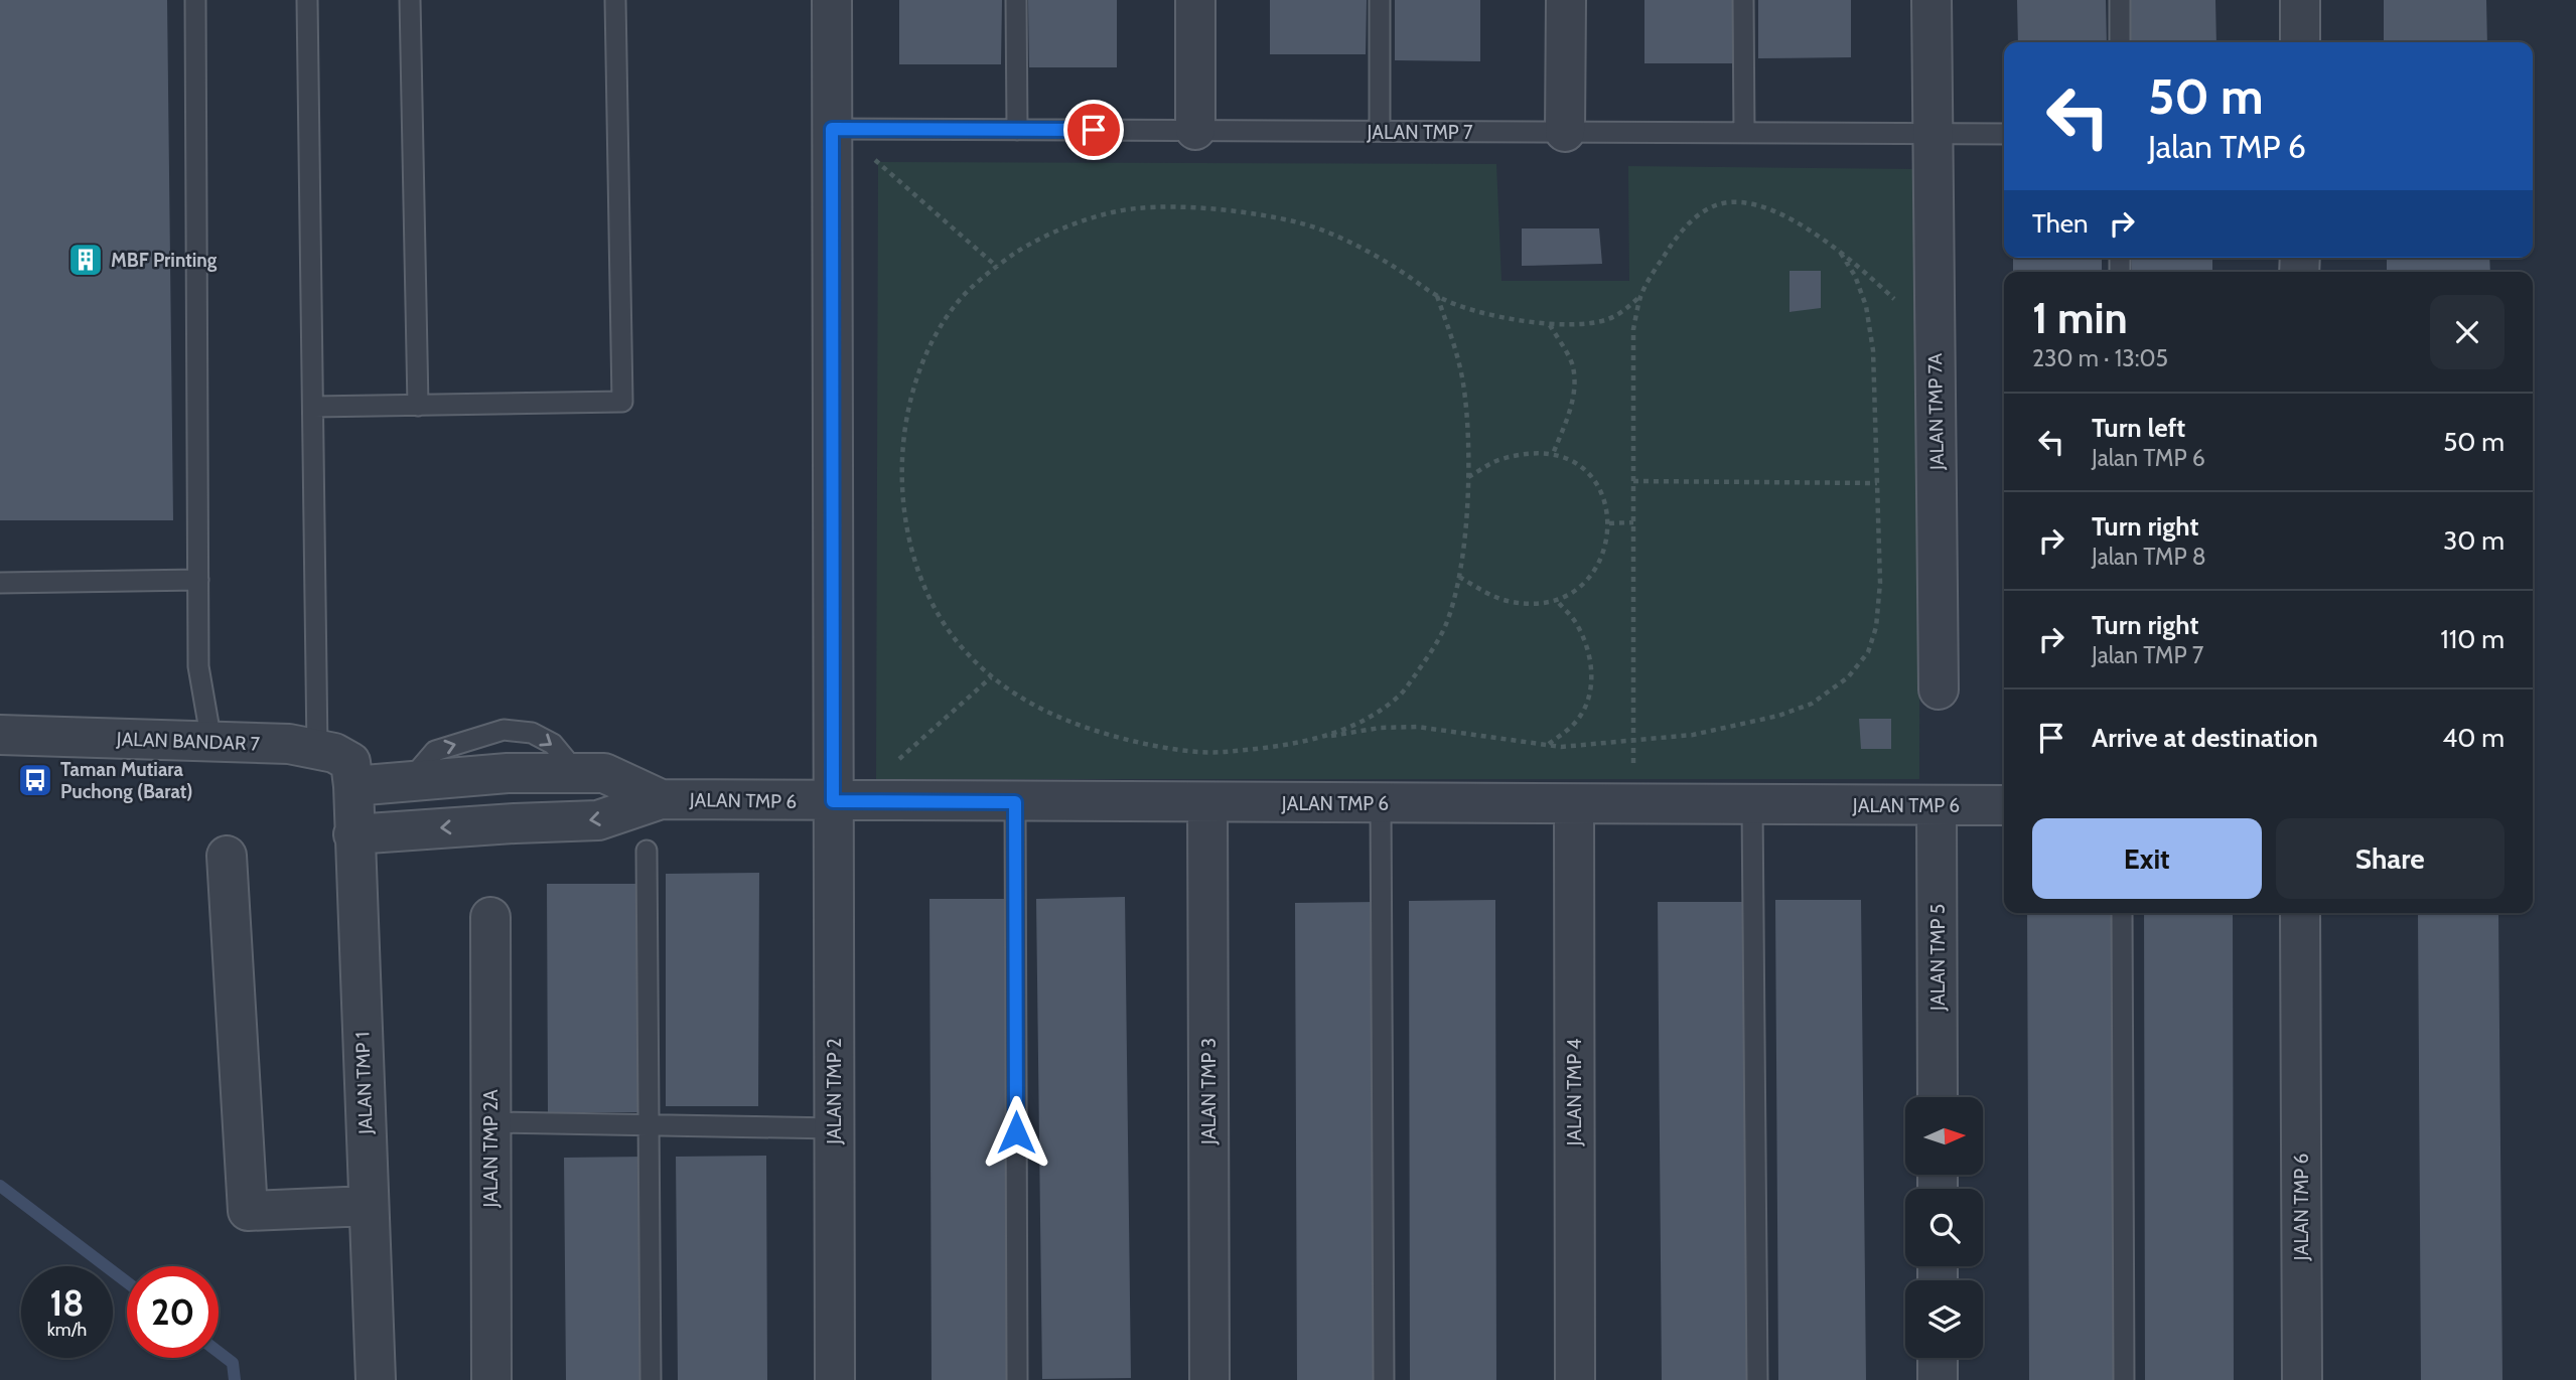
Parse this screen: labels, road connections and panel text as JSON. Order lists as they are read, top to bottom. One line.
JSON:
{"streets":{"street":["JALAN TMP 7A","JALAN BANDAR 7","JALAN TMP 6","JALAN TMP 5","JALAN TMP 1","JALAN TMP 2","JALAN TMP 3","JALAN TMP 4","JALAN TMP 2A"],"lane":["JALAN TMP 7"]},"crossings":[["JALAN TMP 7","JALAN TMP 7A"],["JALAN TMP 7","JALAN TMP 2"],["JALAN BANDAR 7","JALAN TMP 6"],["JALAN BANDAR 7","JALAN TMP 1"],["JALAN TMP 6","JALAN TMP 5"],["JALAN TMP 6","JALAN TMP 1"],["JALAN TMP 6","JALAN TMP 2"],["JALAN TMP 6","JALAN TMP 3"],["JALAN TMP 6","JALAN TMP 4"]],"places":{"building":["MBF Printing"],"bus stop":["Taman Mutiara Puchong (Barat)"]},"north":"right","page":{"turn":["50 m","Jalan TMP 6"],"then":"Then","heading":["1 min","230 m · 13:05"],"list":[{"name":"Turn left","note":"Jalan TMP 6","value":"50 m"},{"name":"Turn right","note":"Jalan TMP 8","value":"30 m"},{"name":"Turn right","note":"Jalan TMP 7","value":"110 m"},{"name":"Arrive at destination","value":"40 m"}],"buttons":["Exit","Share"],"speed":"18 km/h","limit":"20"}}
